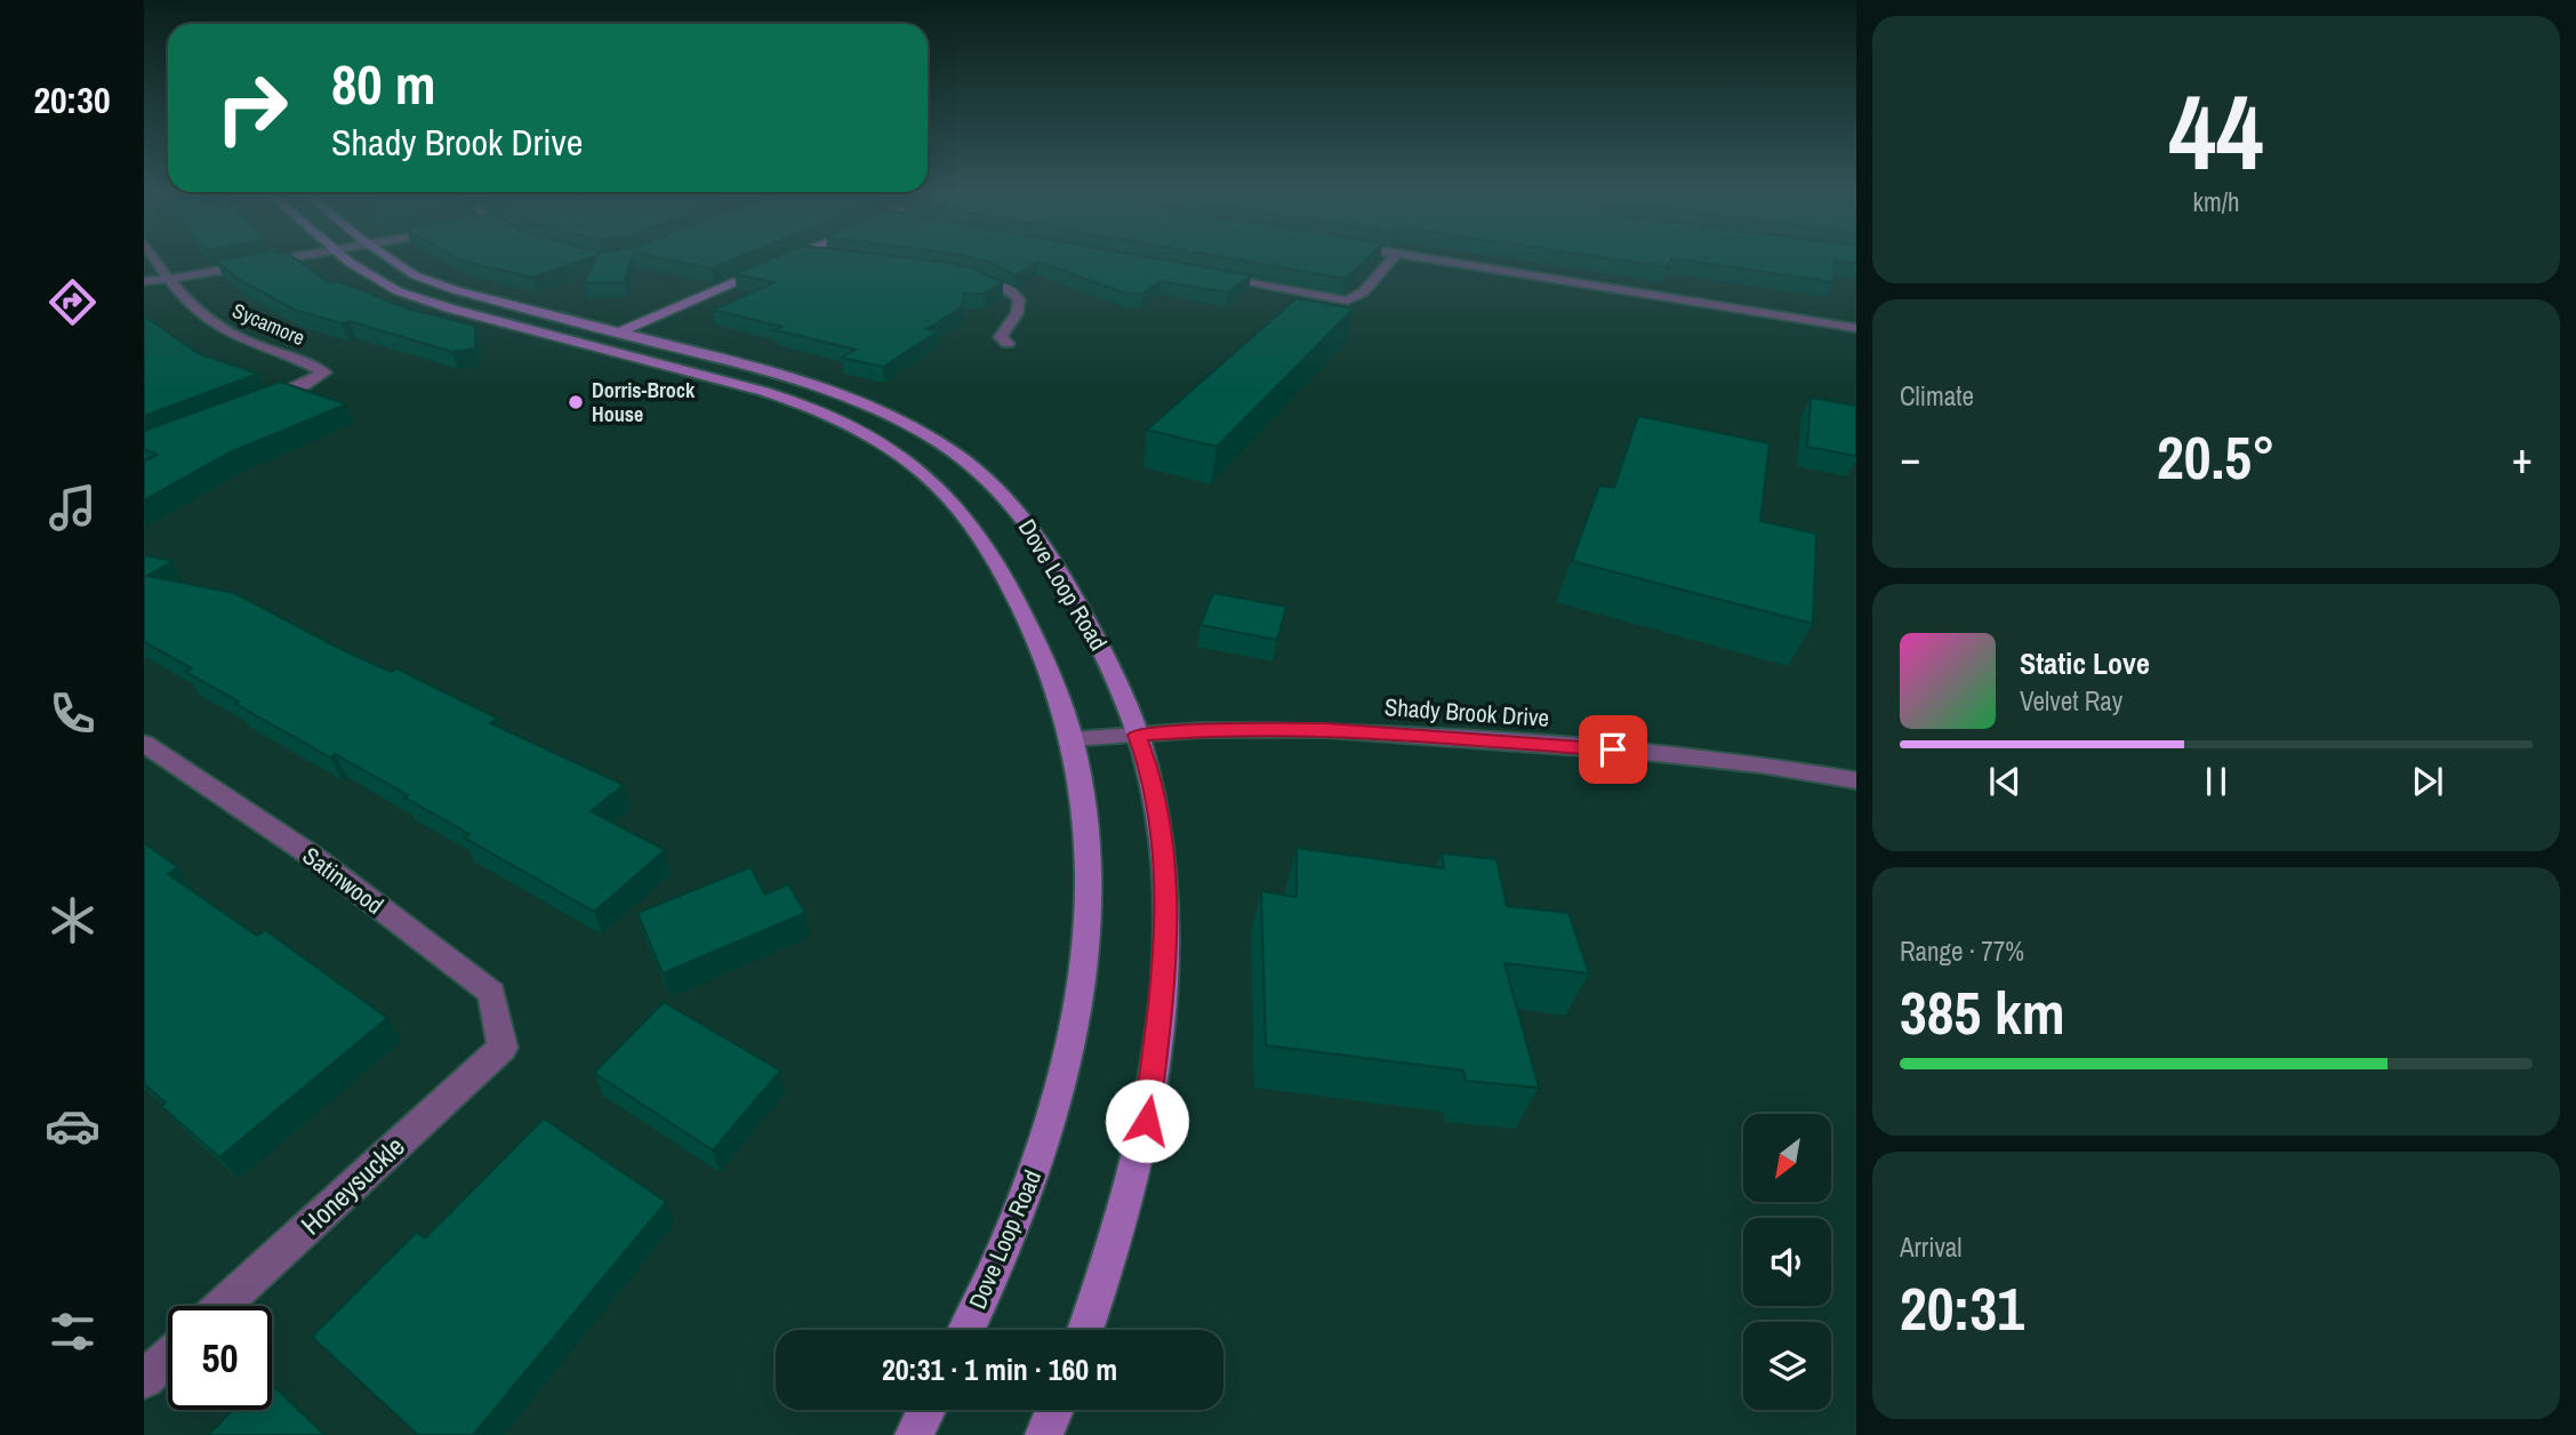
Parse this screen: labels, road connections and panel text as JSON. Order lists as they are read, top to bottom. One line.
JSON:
{"streets":{"main road":["Dove Loop Road"],"street":["Sycamore","Shady Brook Drive","Satinwood","Honeysuckle"]},"crossings":[["Dove Loop Road","Shady Brook Drive"],["Satinwood","Honeysuckle"]],"places":["Dorris-Brock House"],"north":"bottom left","page":{"tabs":"20:30","tile":[["44","km/h"],"Climate",["Range · 77%","385 km"],["Arrival","20:31"]],"turn":["80 m","Shady Brook Drive"],"heat":["−","20.5°","+"],"song":["Static Love","Velvet Ray"],"limit":"50","trip":"20:31 · 1 min · 160 m"}}
